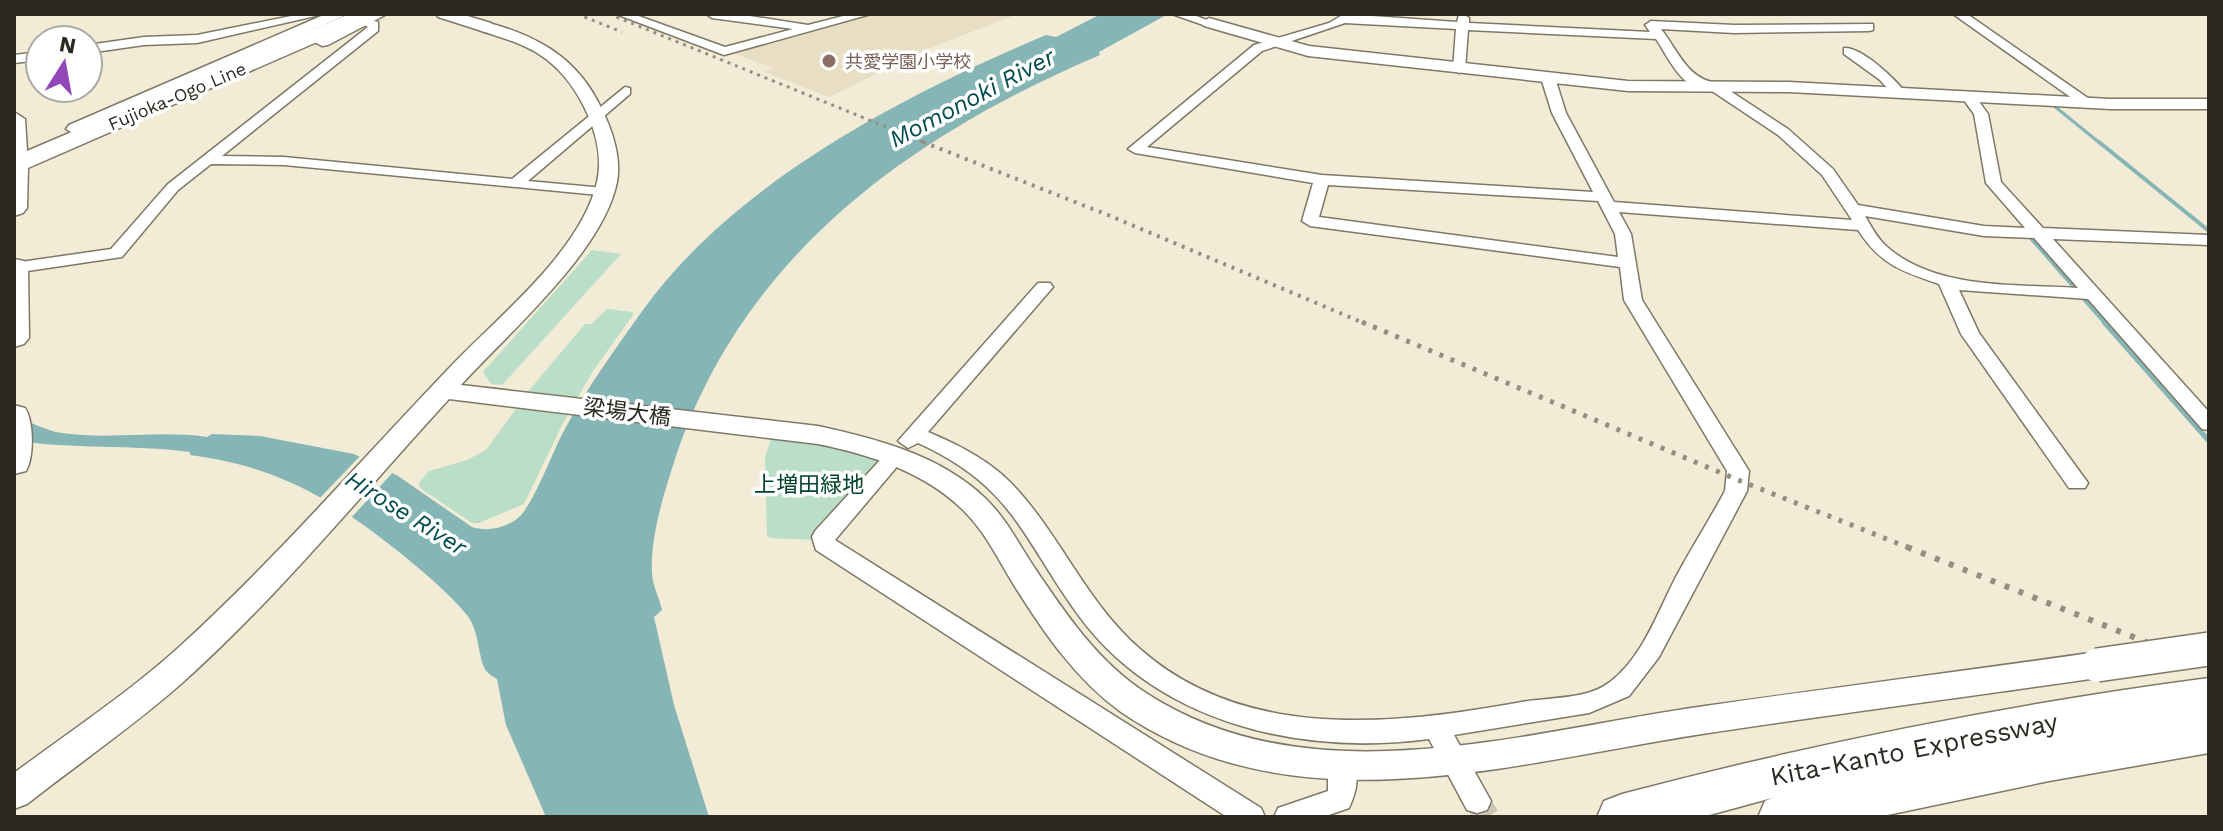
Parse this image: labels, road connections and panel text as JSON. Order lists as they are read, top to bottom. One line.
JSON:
{"streets":{"highway":["Kita-Kanto Expressway"],"main road":["Fujioka-Ogo Line"],"street":["梁場大橋"]},"water":["Momonoki River","Hirose River"],"parks":["上増田緑地"],"places":["共愛学園小学校"],"north":"top"}
